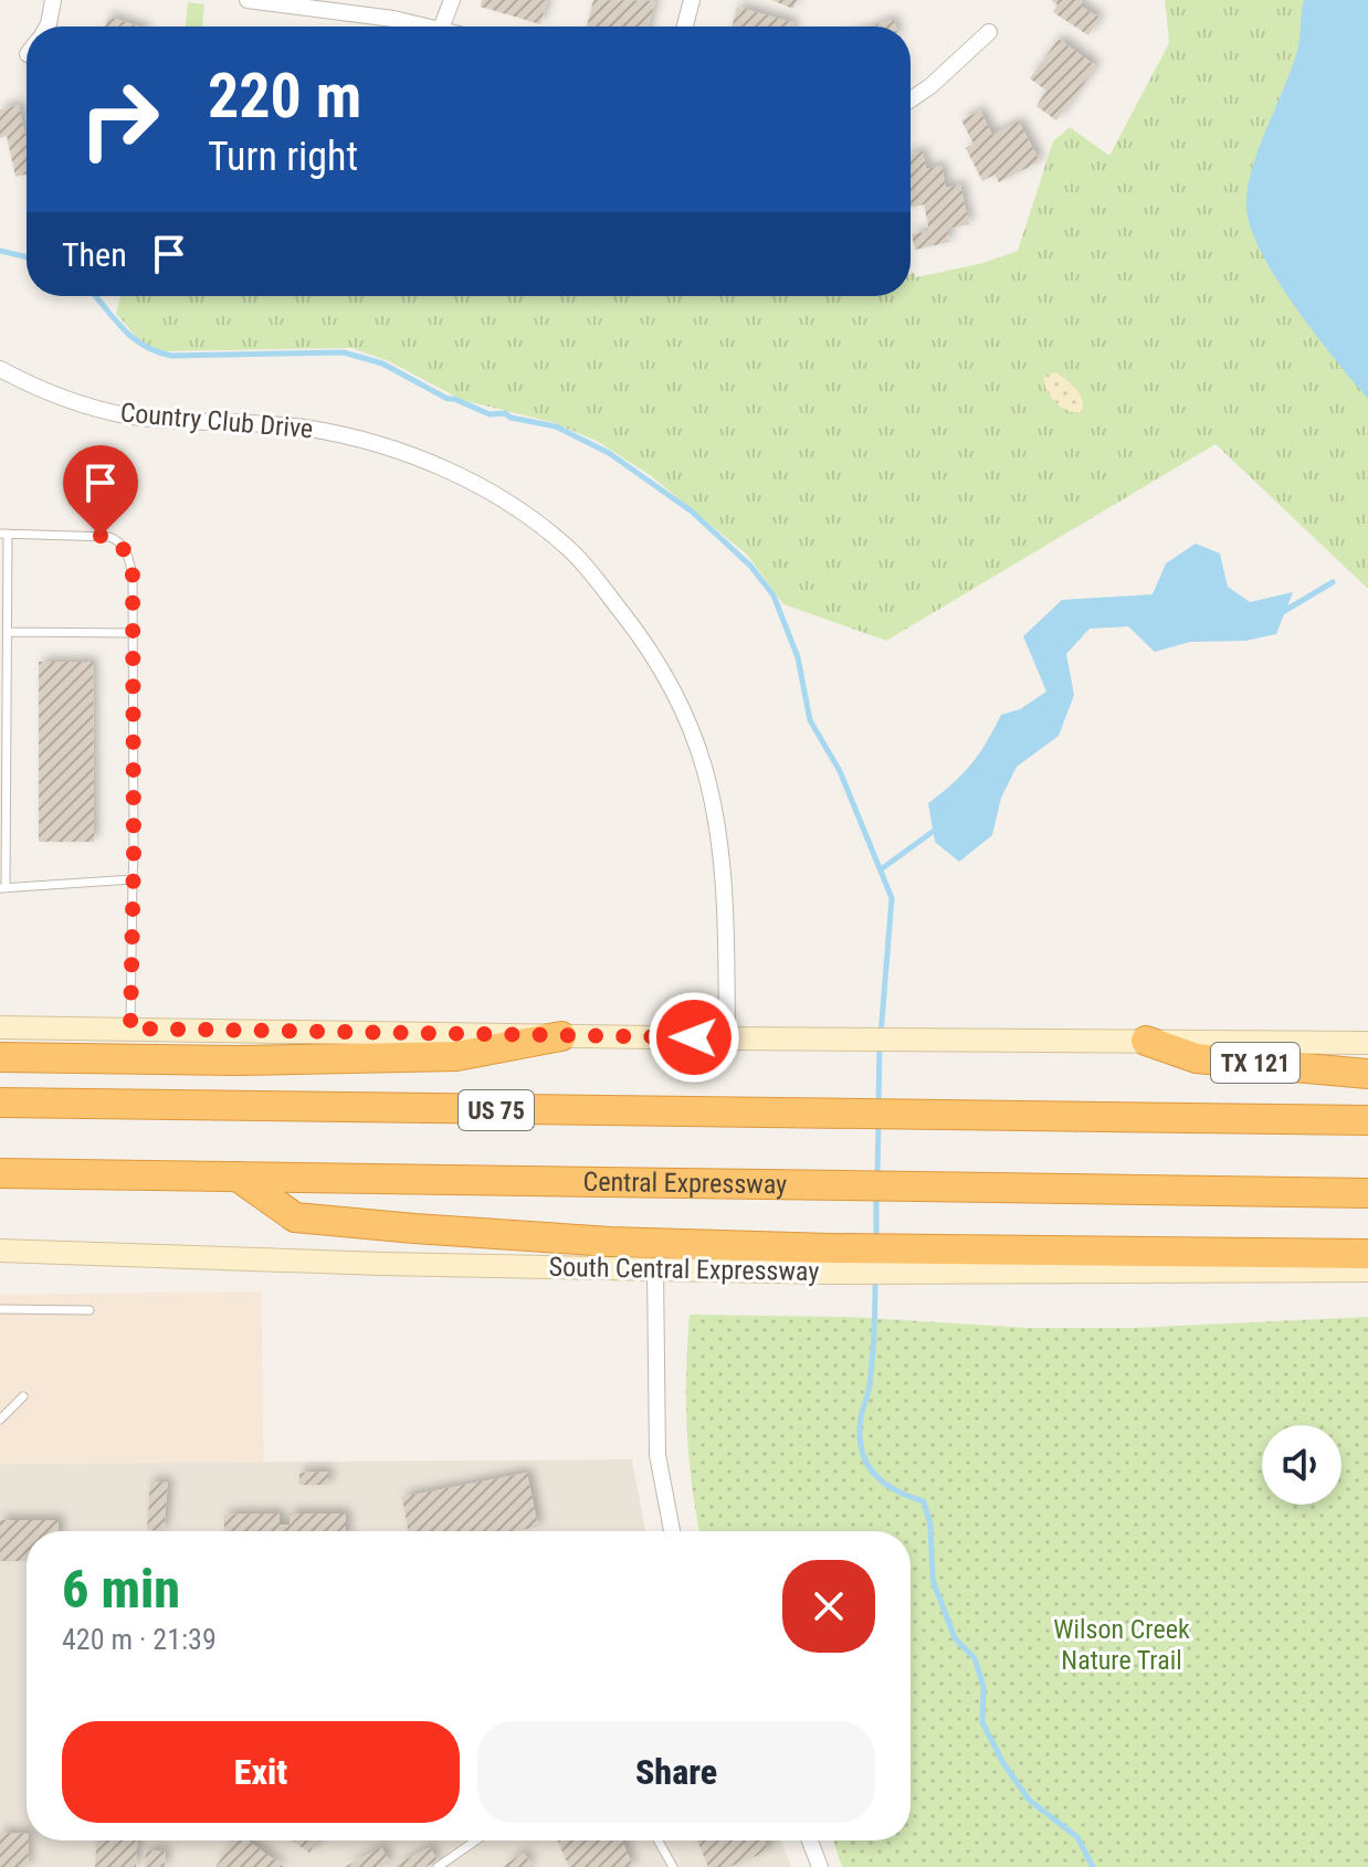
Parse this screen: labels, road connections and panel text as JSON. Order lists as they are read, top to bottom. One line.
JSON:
{"streets":{"highway":["TX 121","US 75","Central Expressway"],"main road":["South Central Expressway"],"street":["Country Club Drive"]},"parks":["Wilson Creek Nature Trail"],"page":{"turn":["220 m","Turn right"],"then":"Then","heading":["6 min","420 m · 21:39"],"buttons":["Exit","Share"]}}
